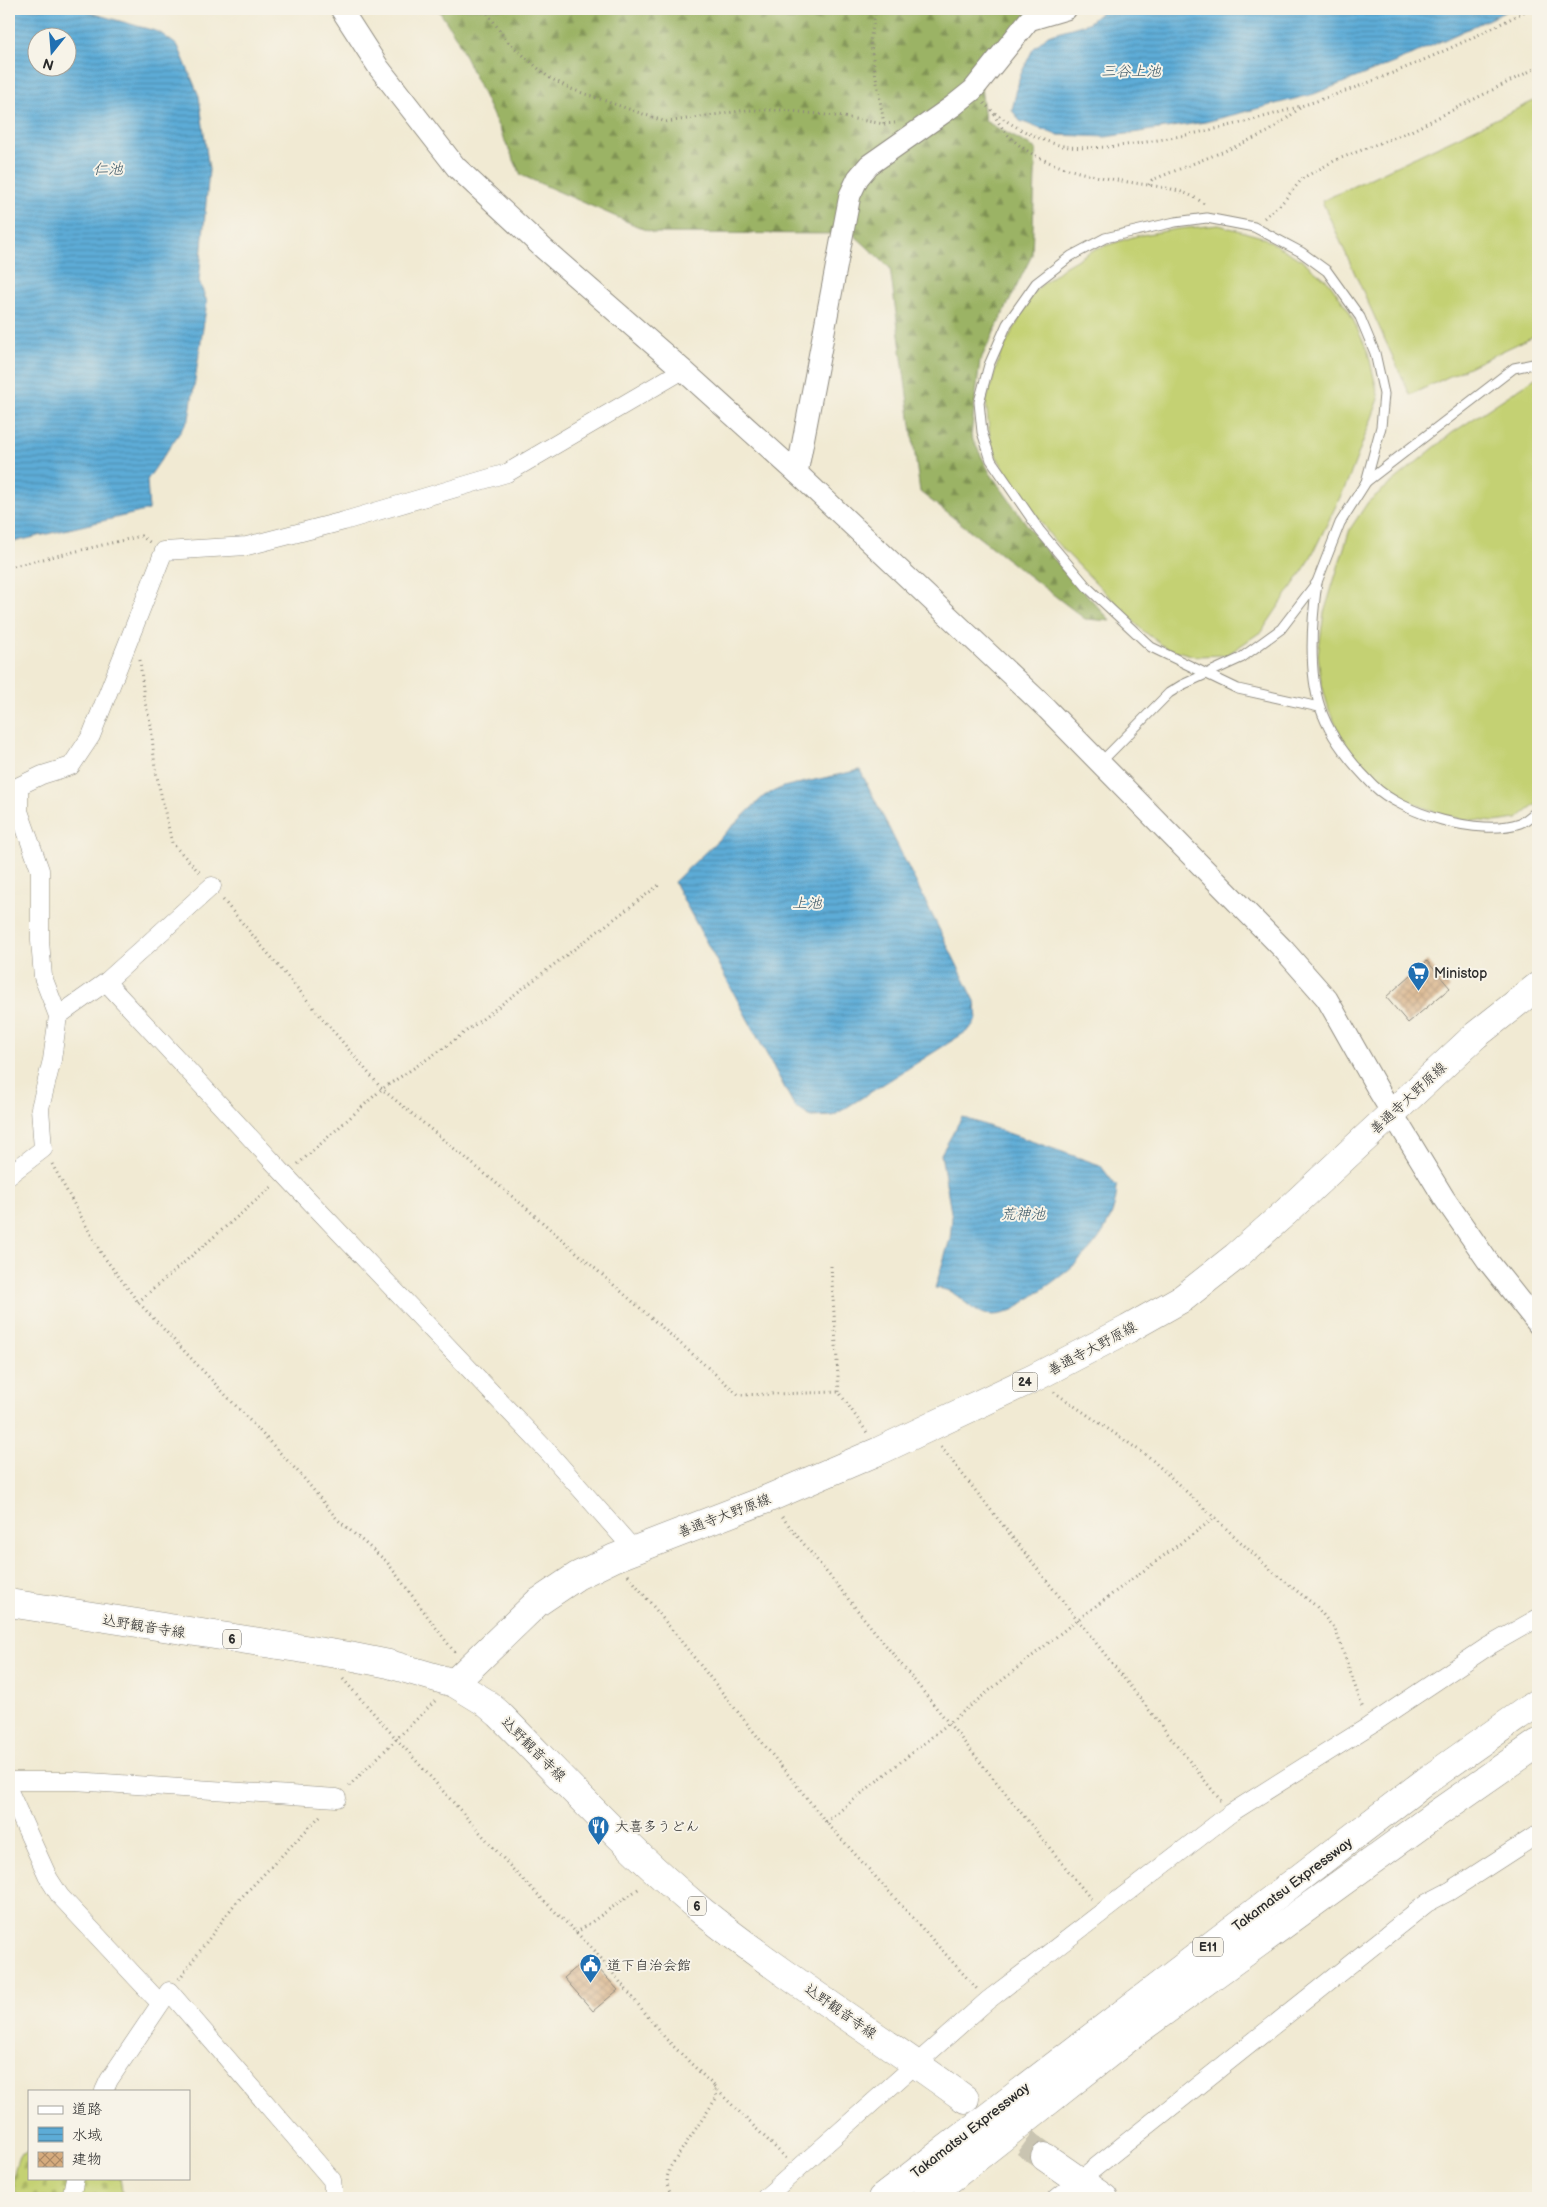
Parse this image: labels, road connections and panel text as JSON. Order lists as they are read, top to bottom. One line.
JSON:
{"streets":{"main road":["善通寺大野原線","24","込野観音寺線","6","Takamatsu Expressway","E11"]},"crossings":[["善通寺大野原線","込野観音寺線"]],"water":["三谷上池","仁池","上池","荒神池"],"places":{"supermarket":["Ministop"],"restaurant":["大喜多うどん"],"public building":["道下自治会館"]},"legend":["道路","水域","建物"],"north":"bottom"}
